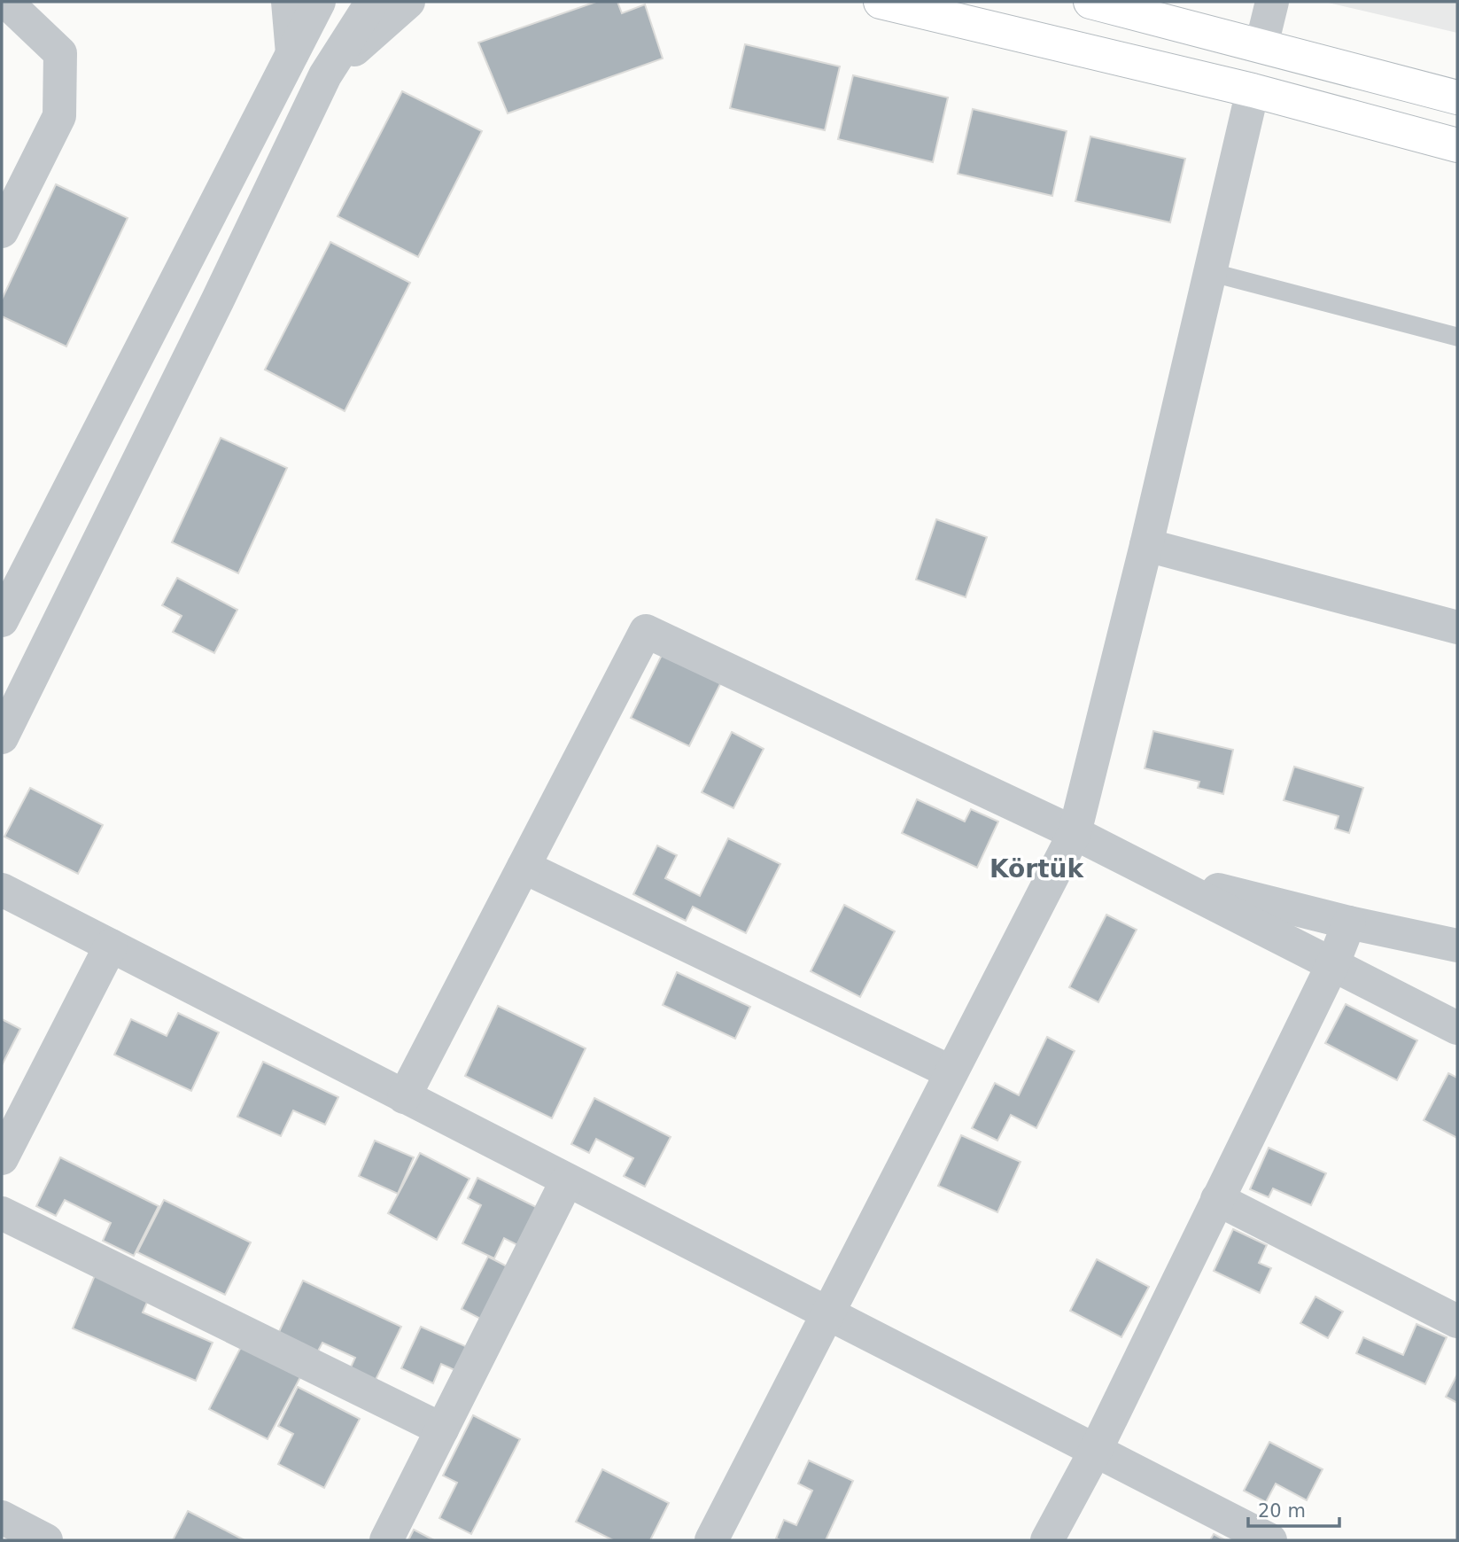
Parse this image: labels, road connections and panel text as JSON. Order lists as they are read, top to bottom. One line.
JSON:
{"districts":["Körtük"],"scale_bar":"20 m"}
